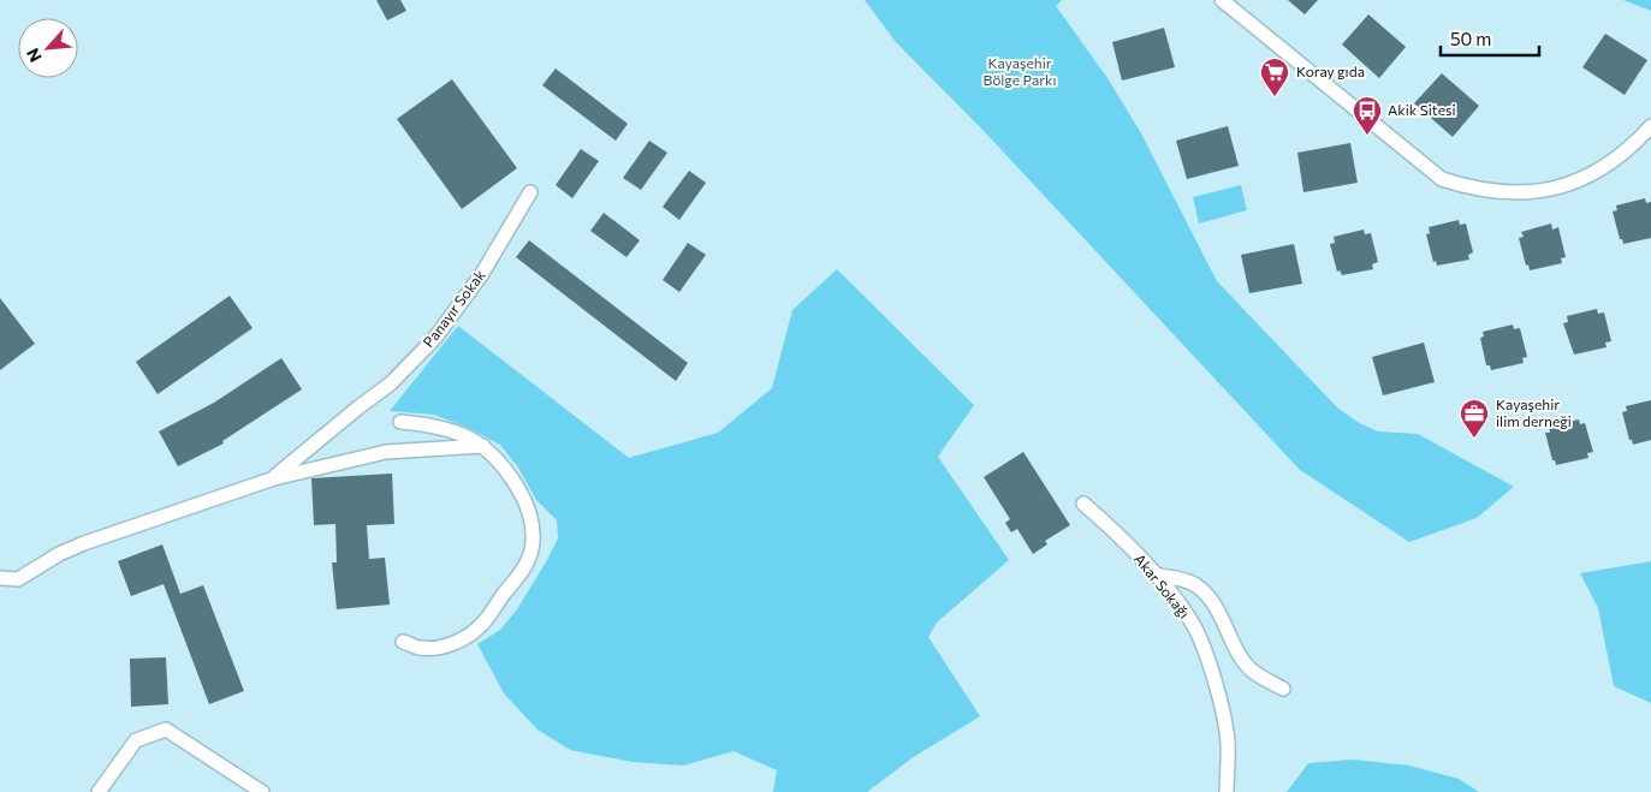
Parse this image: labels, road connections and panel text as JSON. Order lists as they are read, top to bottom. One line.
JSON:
{"streets":{"street":["Panayır Sokak","Akar Sokağı"]},"parks":["Kayaşehir Bölge Parkı"],"places":{"supermarket":["Koray gıda"],"bus stop":["Akik Sitesi"],"office":["Kayaşehir ilim derneği"]},"scale_bar":"50 m","north":"bottom left"}
